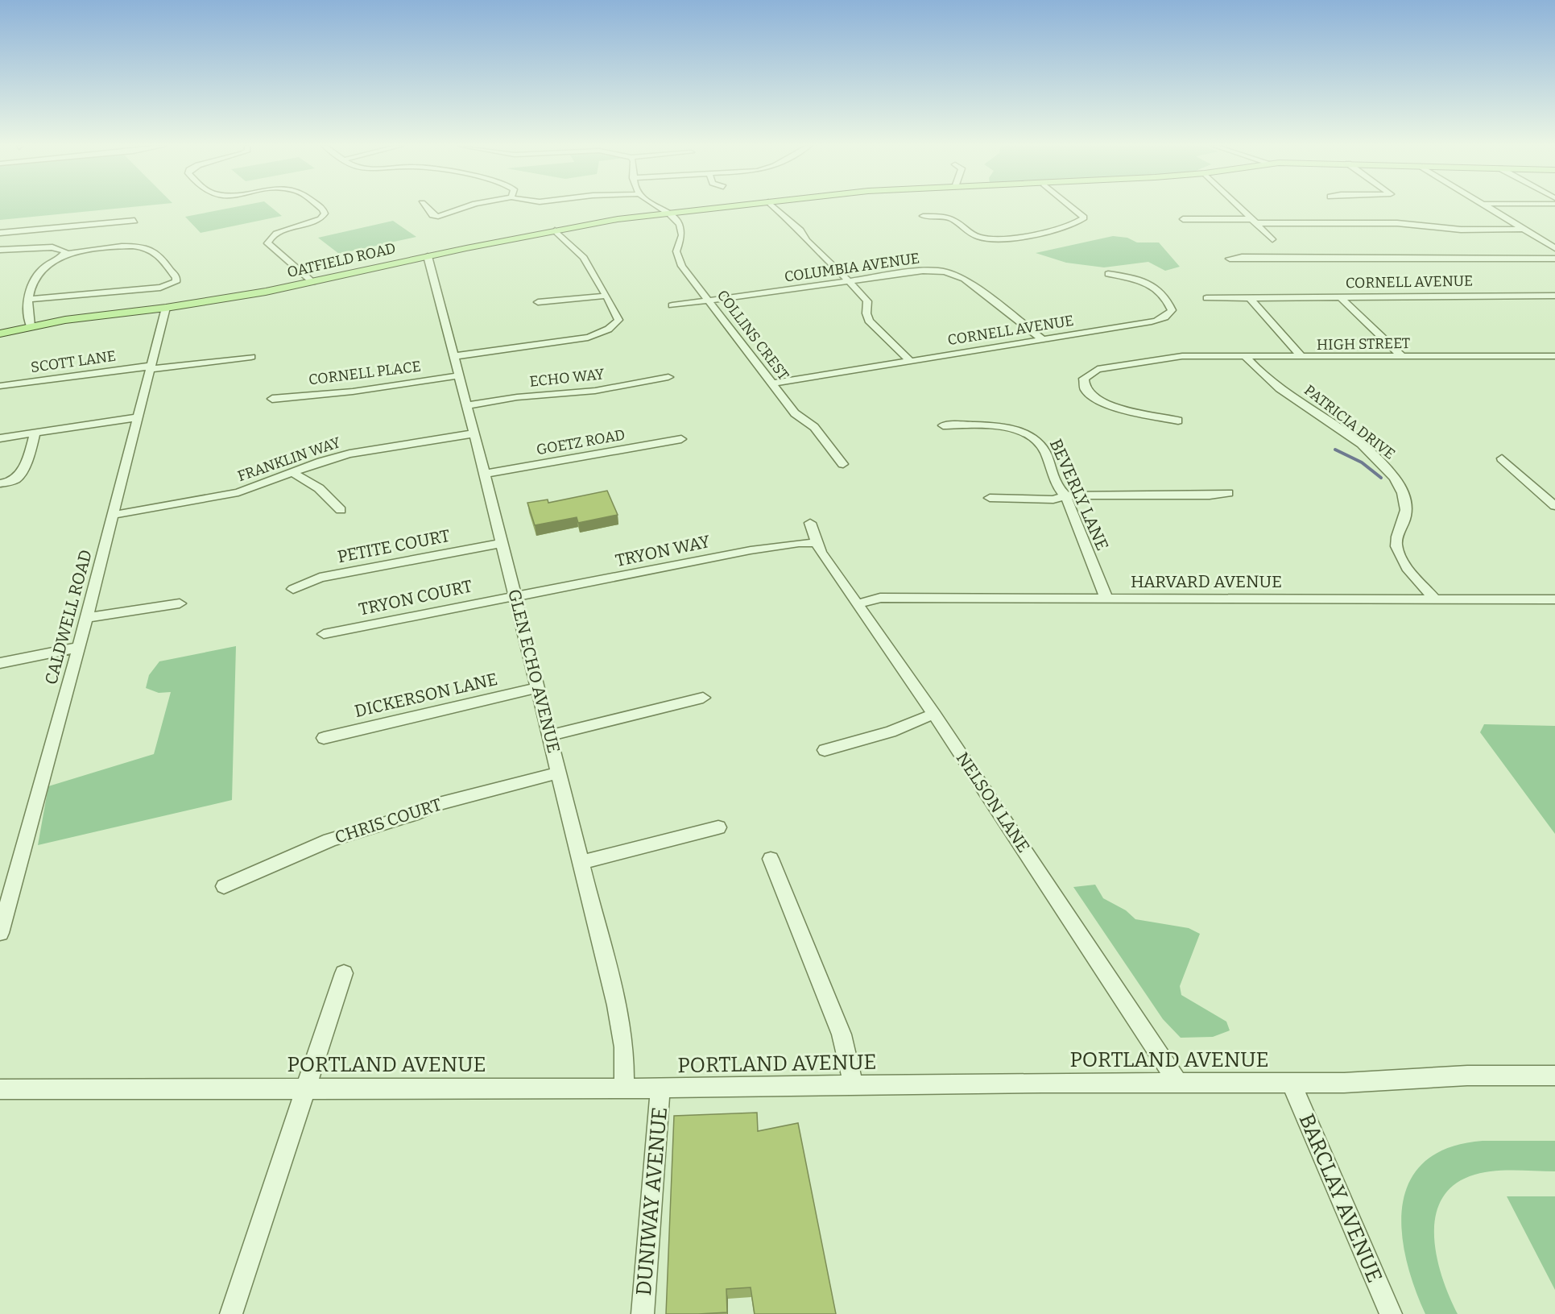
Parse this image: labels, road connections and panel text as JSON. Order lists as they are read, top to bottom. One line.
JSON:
{"streets":{"main road":["OATFIELD ROAD"],"street":["COLUMBIA AVENUE","CORNELL AVENUE","COLLINS CREST","HIGH STREET","SCOTT LANE","CORNELL PLACE","ECHO WAY","PATRICIA DRIVE","GOETZ ROAD","FRANKLIN WAY","BEVERLY LANE","PETITE COURT","TRYON WAY","HARVARD AVENUE","TRYON COURT","CALDWELL ROAD","GLEN ECHO AVENUE","DICKERSON LANE","NELSON LANE","CHRIS COURT","PORTLAND AVENUE","BARCLAY AVENUE","DUNIWAY AVENUE"]},"crossings":[["OATFIELD ROAD","COLLINS CREST"],["OATFIELD ROAD","CALDWELL ROAD"],["OATFIELD ROAD","GLEN ECHO AVENUE"],["COLUMBIA AVENUE","CORNELL AVENUE"],["COLUMBIA AVENUE","COLLINS CREST"],["CORNELL AVENUE","COLLINS CREST"],["HIGH STREET","PATRICIA DRIVE"],["SCOTT LANE","CALDWELL ROAD"],["CORNELL PLACE","GLEN ECHO AVENUE"],["ECHO WAY","GLEN ECHO AVENUE"],["PATRICIA DRIVE","HARVARD AVENUE"],["GOETZ ROAD","GLEN ECHO AVENUE"],["FRANKLIN WAY","CALDWELL ROAD"],["FRANKLIN WAY","GLEN ECHO AVENUE"],["BEVERLY LANE","HARVARD AVENUE"],["PETITE COURT","GLEN ECHO AVENUE"],["TRYON WAY","TRYON COURT"],["TRYON WAY","GLEN ECHO AVENUE"],["TRYON WAY","NELSON LANE"],["HARVARD AVENUE","NELSON LANE"],["TRYON COURT","GLEN ECHO AVENUE"],["GLEN ECHO AVENUE","DICKERSON LANE"],["GLEN ECHO AVENUE","CHRIS COURT"],["GLEN ECHO AVENUE","PORTLAND AVENUE"],["NELSON LANE","PORTLAND AVENUE"],["PORTLAND AVENUE","BARCLAY AVENUE"],["PORTLAND AVENUE","DUNIWAY AVENUE"]]}
